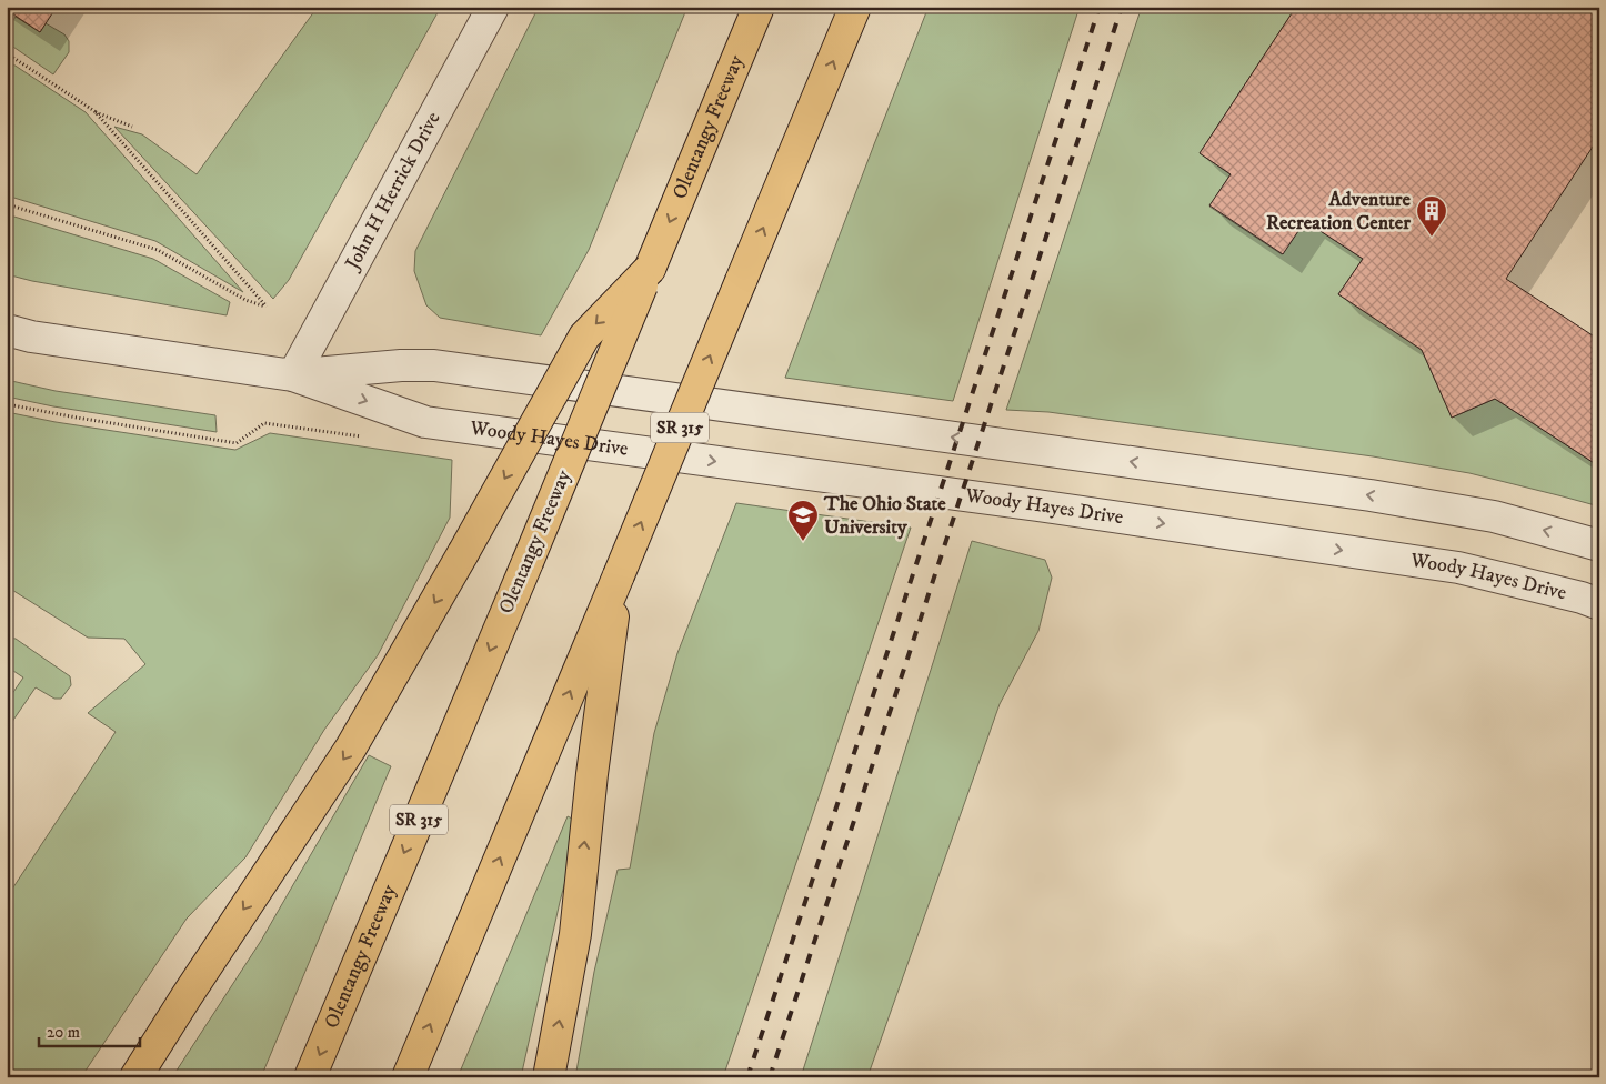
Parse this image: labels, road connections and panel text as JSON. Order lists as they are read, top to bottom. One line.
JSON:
{"streets":{"highway":["Olentangy Freeway","SR 315"],"street":["John H Herrick Drive","Woody Hayes Drive"]},"crossings":[["John H Herrick Drive","Woody Hayes Drive"]],"places":{"building":["Adventure Recreation Center"],"school or university":["The Ohio State University"]},"scale_bar":"20 m"}
